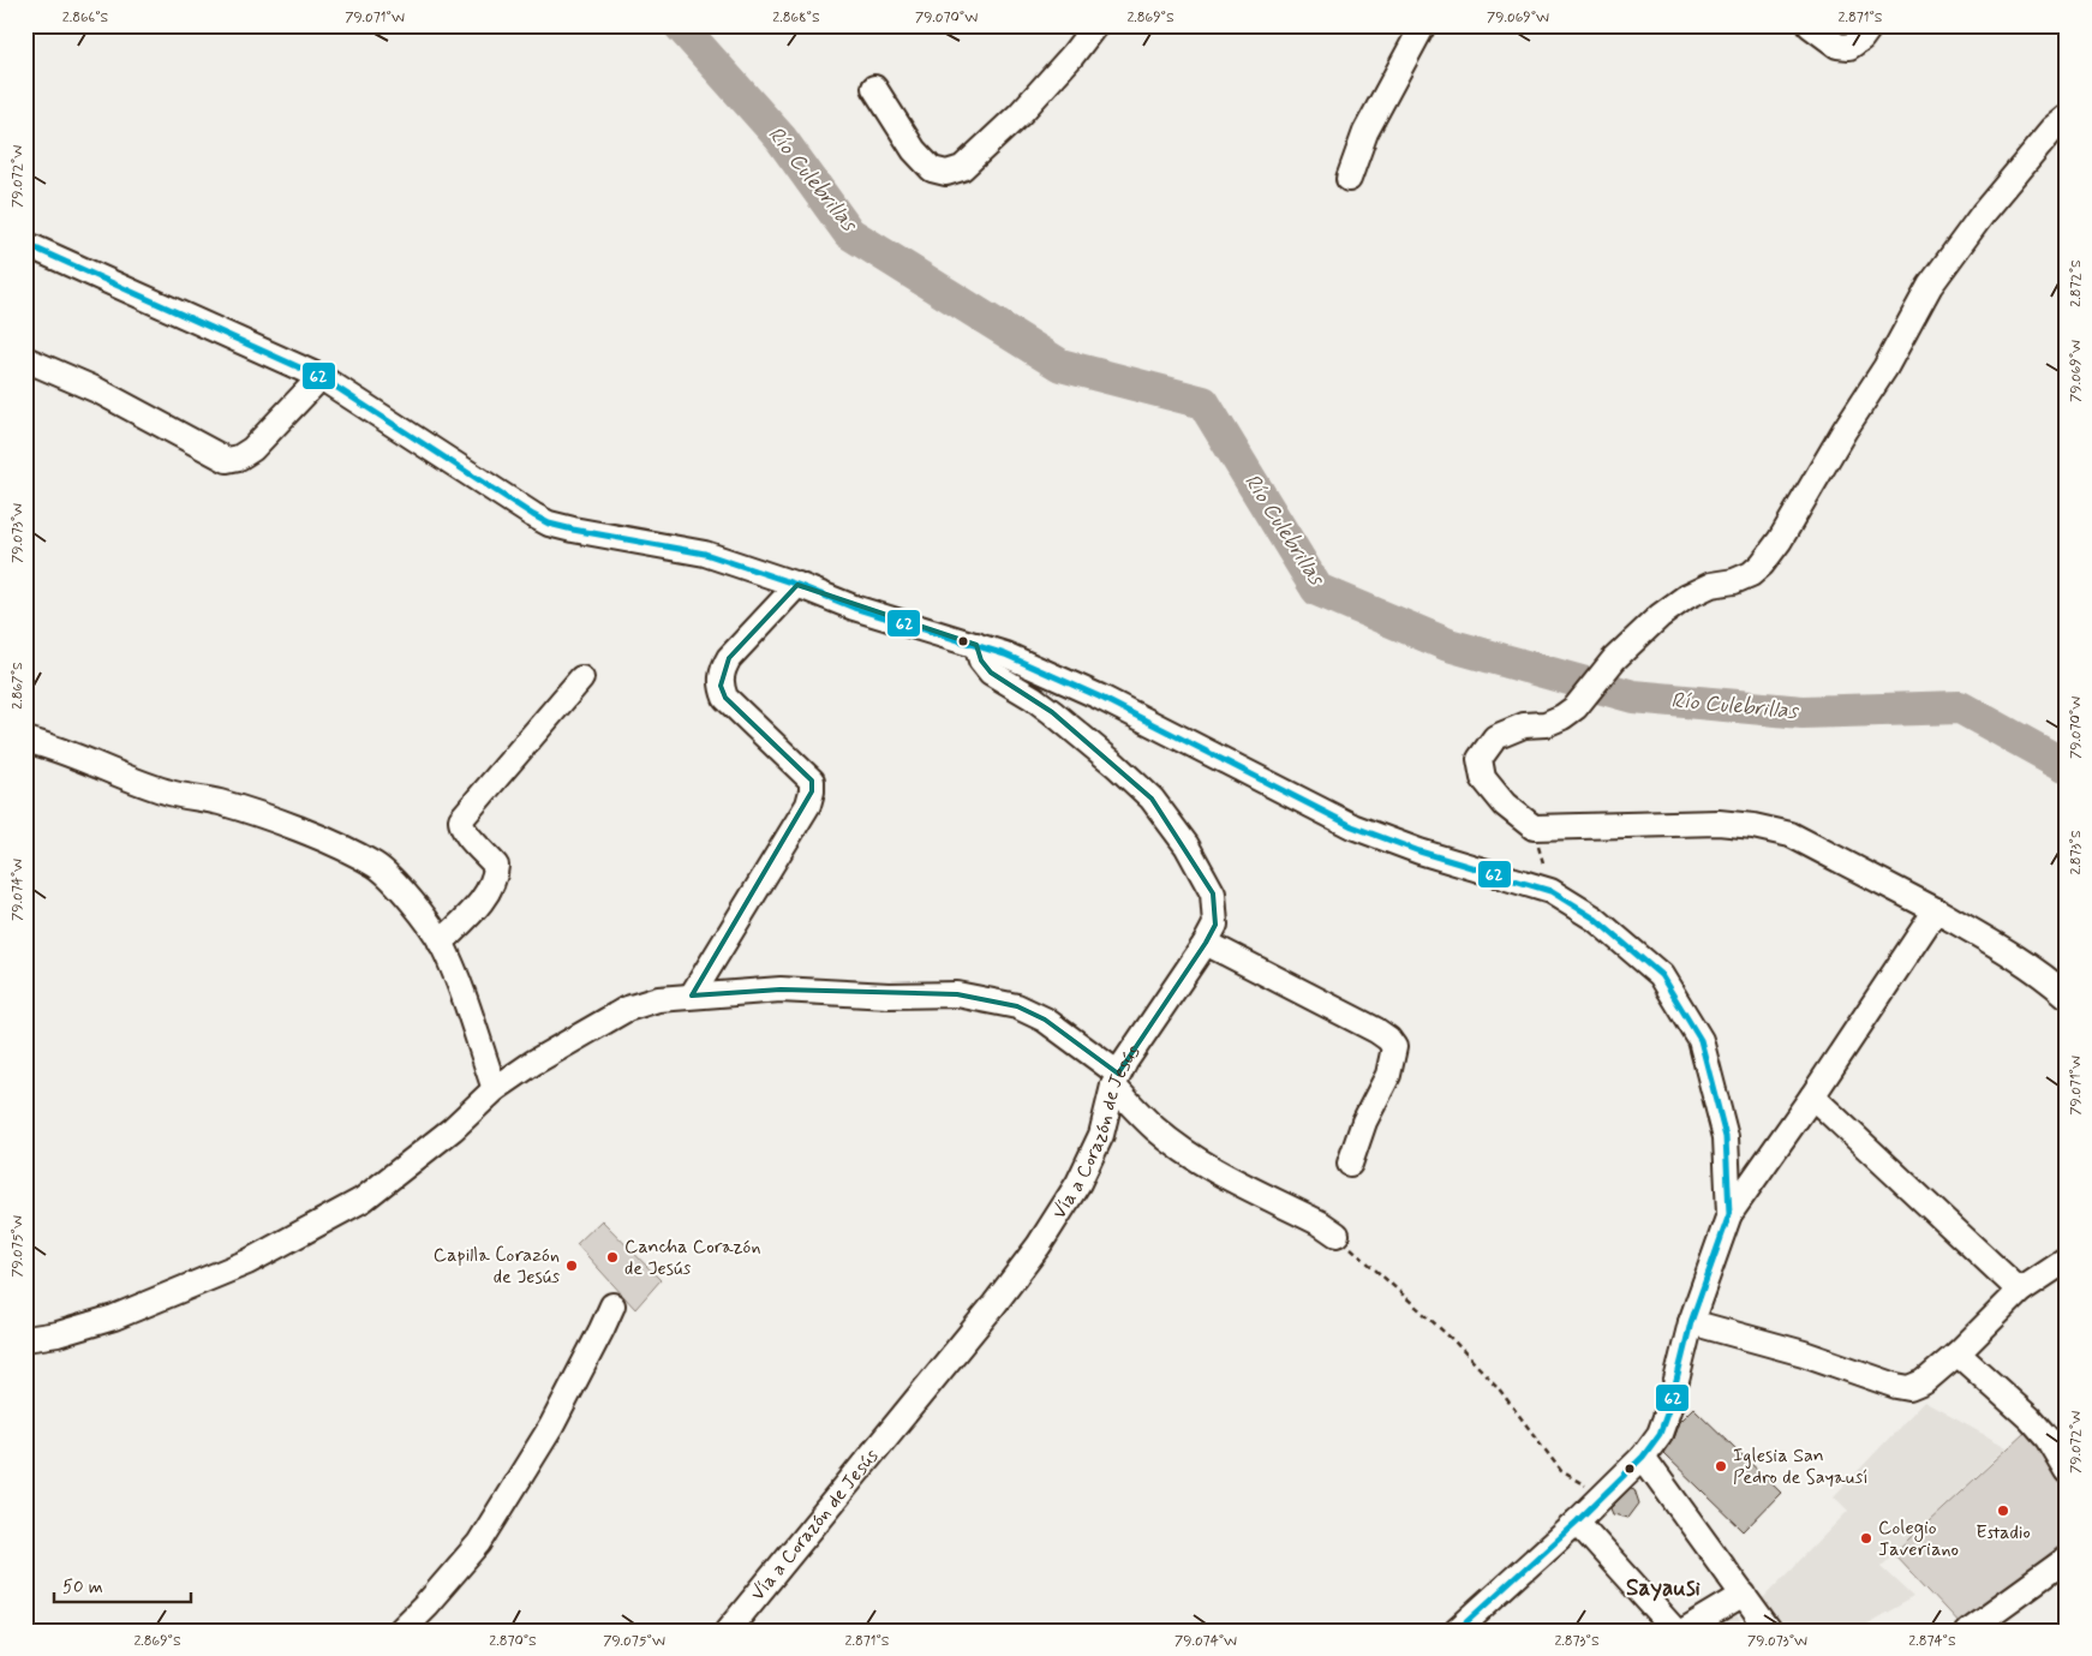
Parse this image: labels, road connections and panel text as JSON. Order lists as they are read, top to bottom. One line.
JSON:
{"streets":{"street":["Vía a Corazón de Jesús"]},"districts":["Sayausi"],"water":["Río Culebrillas"],"places":["Cancha Corazón de Jesús","Capilla Corazón de Jesús","Iglesia San Pedro de Sayausí","Estadio","Colegio Javeriano"],"lines":["transit line 62"],"scale_bar":"50 m","coordinates":["2.866°S","79.071°W","2.868°S","79.070°W","2.869°S","79.069°W","2.871°S","79.072°W","2.872°S","79.073°W","2.867°S","2.873°S","79.074°W","79.075°W","2.870°S","2.874°S"]}
